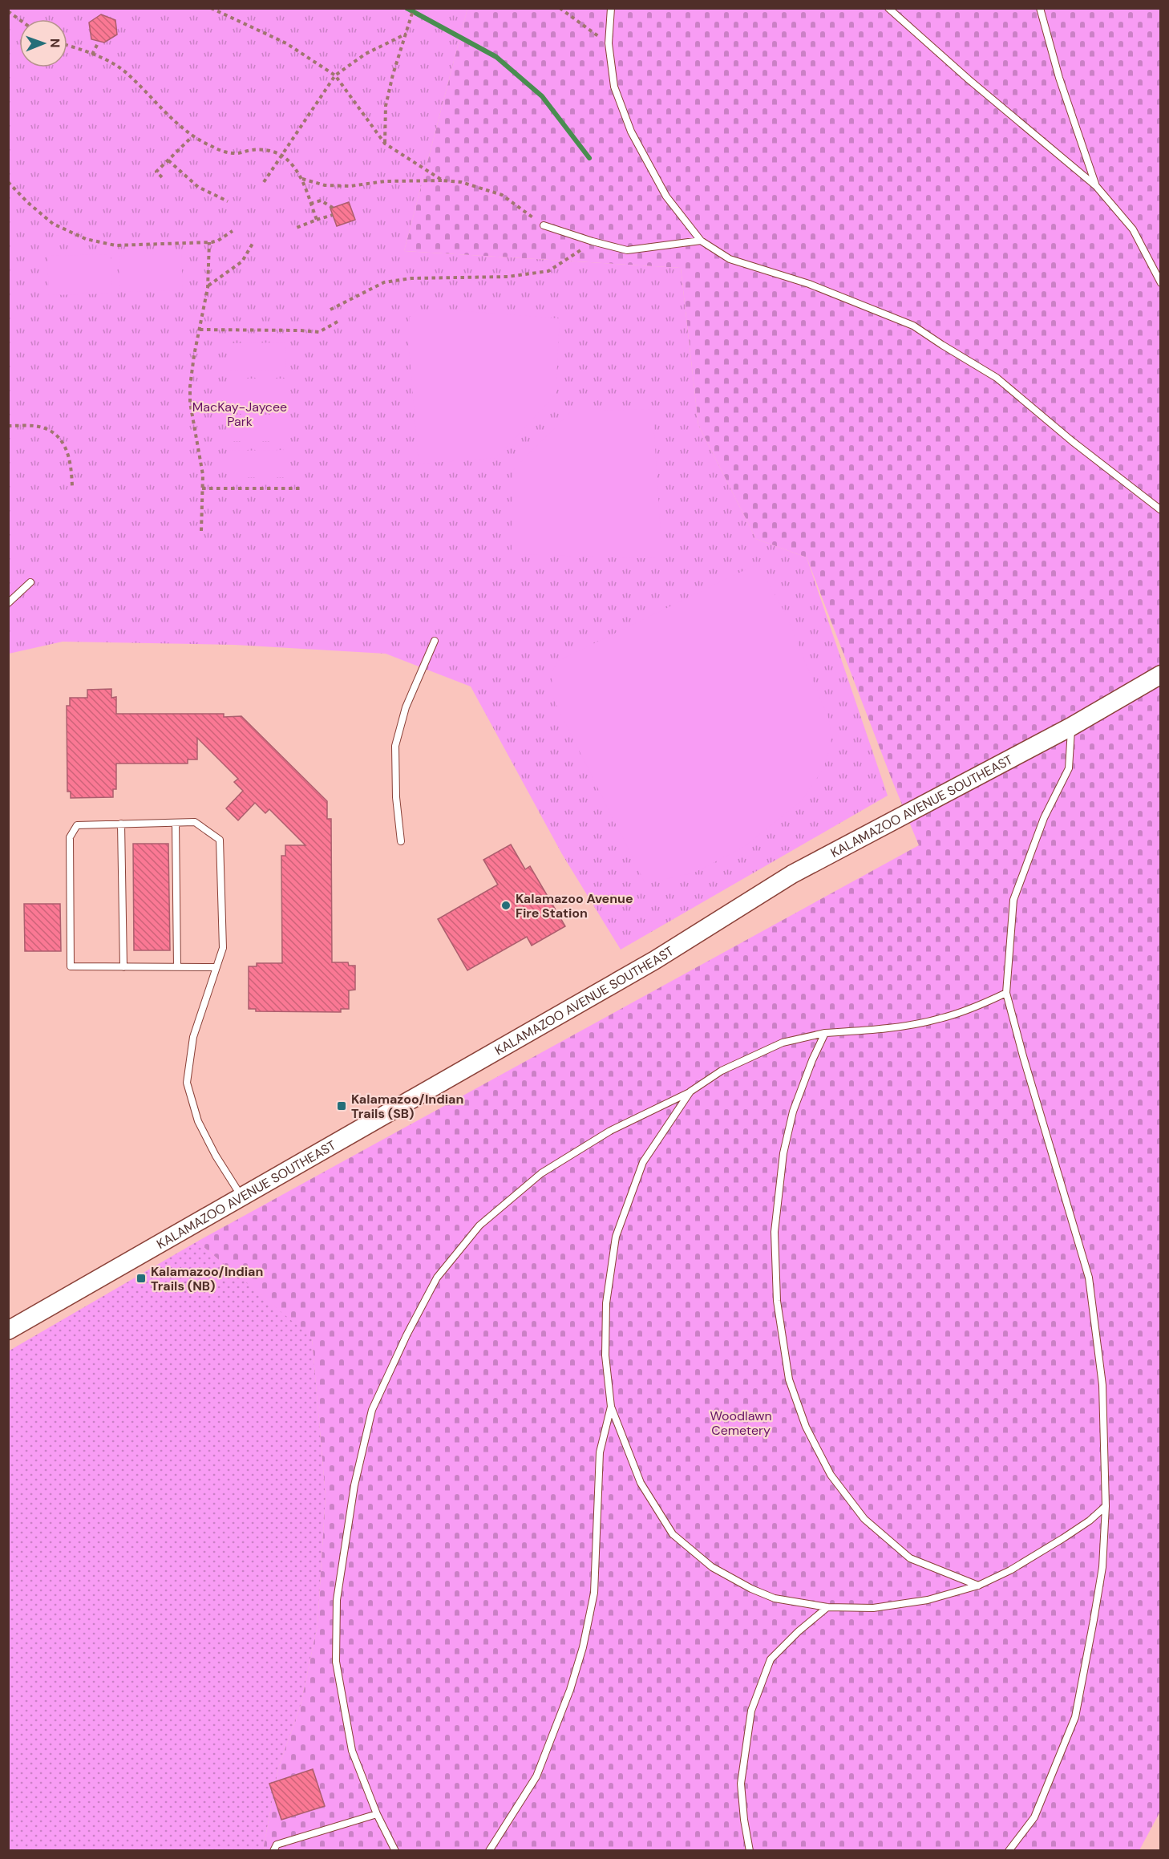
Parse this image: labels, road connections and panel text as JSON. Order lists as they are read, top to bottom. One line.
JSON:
{"streets":{"main road":["KALAMAZOO AVENUE SOUTHEAST"]},"parks":["MacKay-Jaycee Park","Woodlawn Cemetery"],"places":{"other":["Kalamazoo Avenue Fire Station"],"transit":["Kalamazoo/Indian Trails (SB)","Kalamazoo/Indian Trails (NB)"]},"north":"right"}
